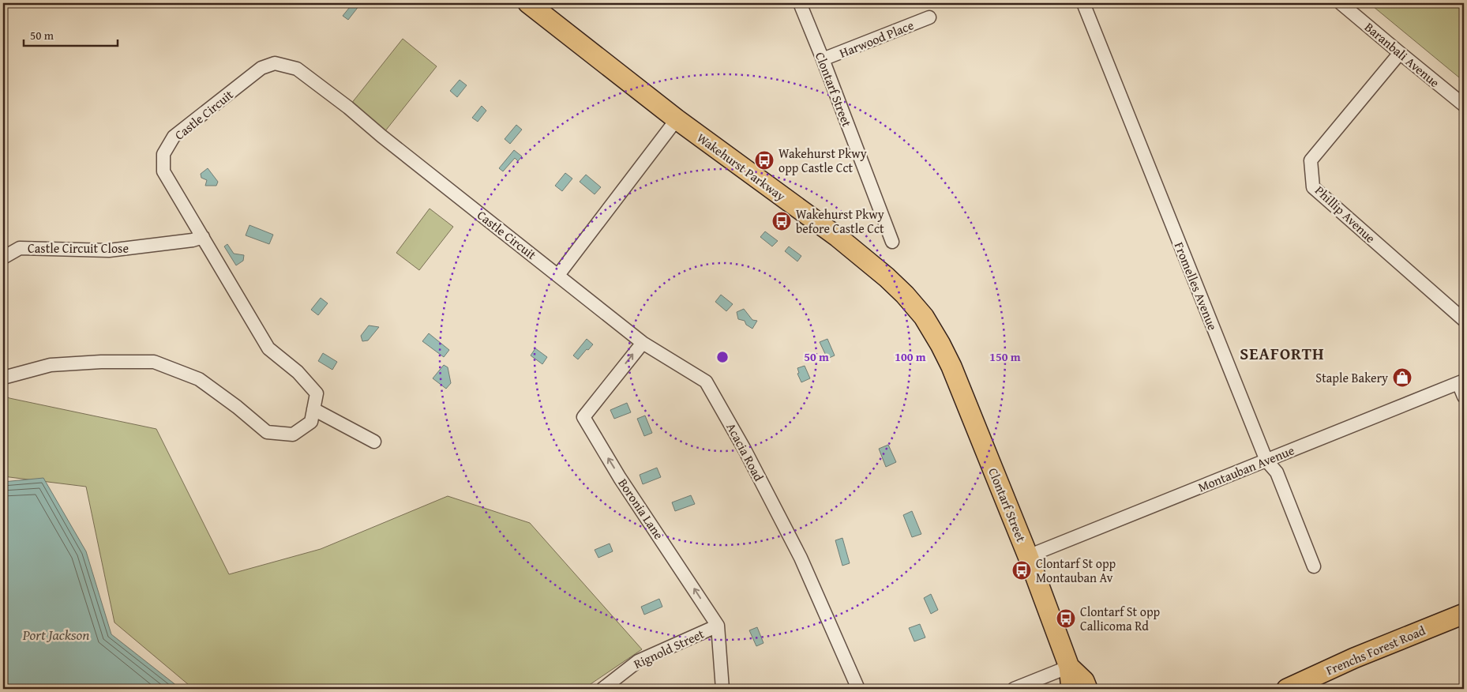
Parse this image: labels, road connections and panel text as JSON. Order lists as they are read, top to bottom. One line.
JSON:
{"streets":{"main road":["Clontarf Street","Wakehurst Parkway","Frenchs Forest Road"],"street":["Harwood Place","Baranbali Avenue","Castle Circuit","Phillip Avenue","Castle Circuit Close","Fromelles Avenue","Acacia Road","Montauban Avenue","Boronia Lane","Rignold Street"]},"crossings":[["Harwood Place","Clontarf Street"],["Baranbali Avenue","Phillip Avenue"],["Clontarf Street","Wakehurst Parkway"],["Clontarf Street","Montauban Avenue"],["Castle Circuit","Castle Circuit Close"],["Castle Circuit","Acacia Road"],["Fromelles Avenue","Montauban Avenue"],["Acacia Road","Boronia Lane"],["Boronia Lane","Rignold Street"]],"one_way":["Boronia Lane"],"districts":["SEAFORTH"],"water":["Port Jackson"],"places":{"bus stop":["Wakehurst Pkwy opp Castle Cct","Wakehurst Pkwy before Castle Cct","Clontarf St opp Montauban Av","Clontarf St opp Callicoma Rd"],"shop":["Staple Bakery"]},"scale_bar":"50 m","rings":["50 m","100 m","150 m"]}
